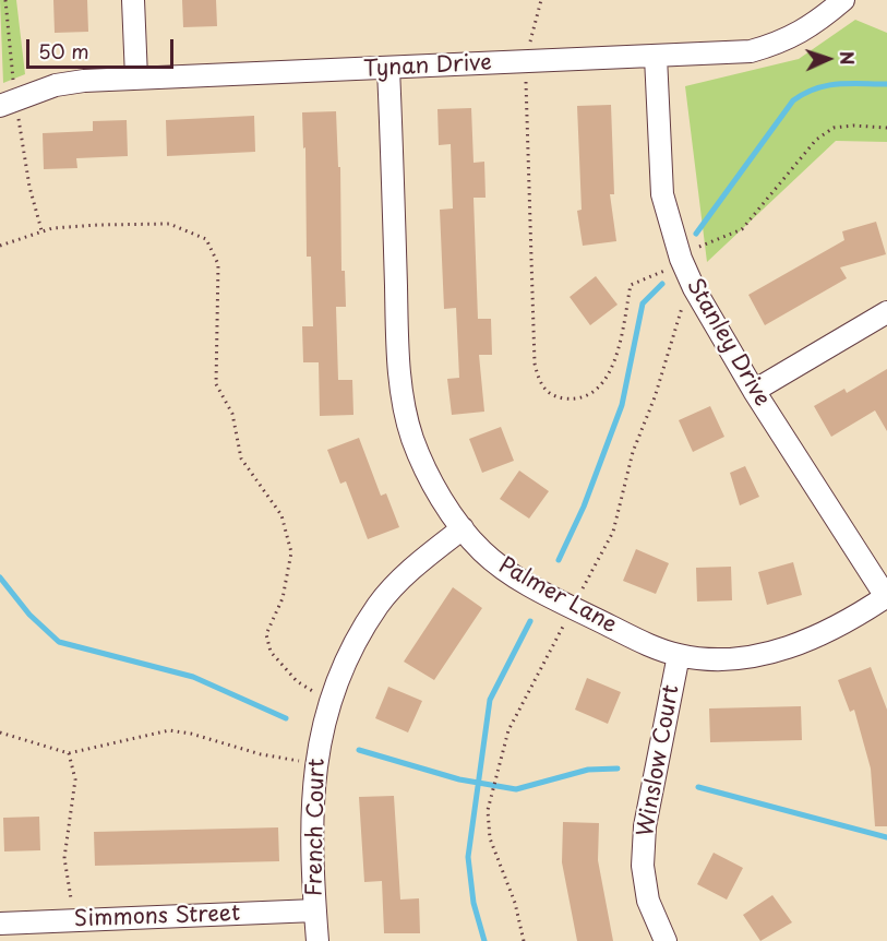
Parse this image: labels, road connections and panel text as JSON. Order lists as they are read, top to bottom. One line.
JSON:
{"streets":{"street":["Tynan Drive","Stanley Drive","Palmer Lane","Winslow Court","French Court","Simmons Street"]},"crossings":[["Tynan Drive","Stanley Drive"],["Tynan Drive","Palmer Lane"],["Stanley Drive","Palmer Lane"],["Palmer Lane","Winslow Court"],["Palmer Lane","French Court"],["French Court","Simmons Street"]],"scale_bar":"50 m","north":"right"}
